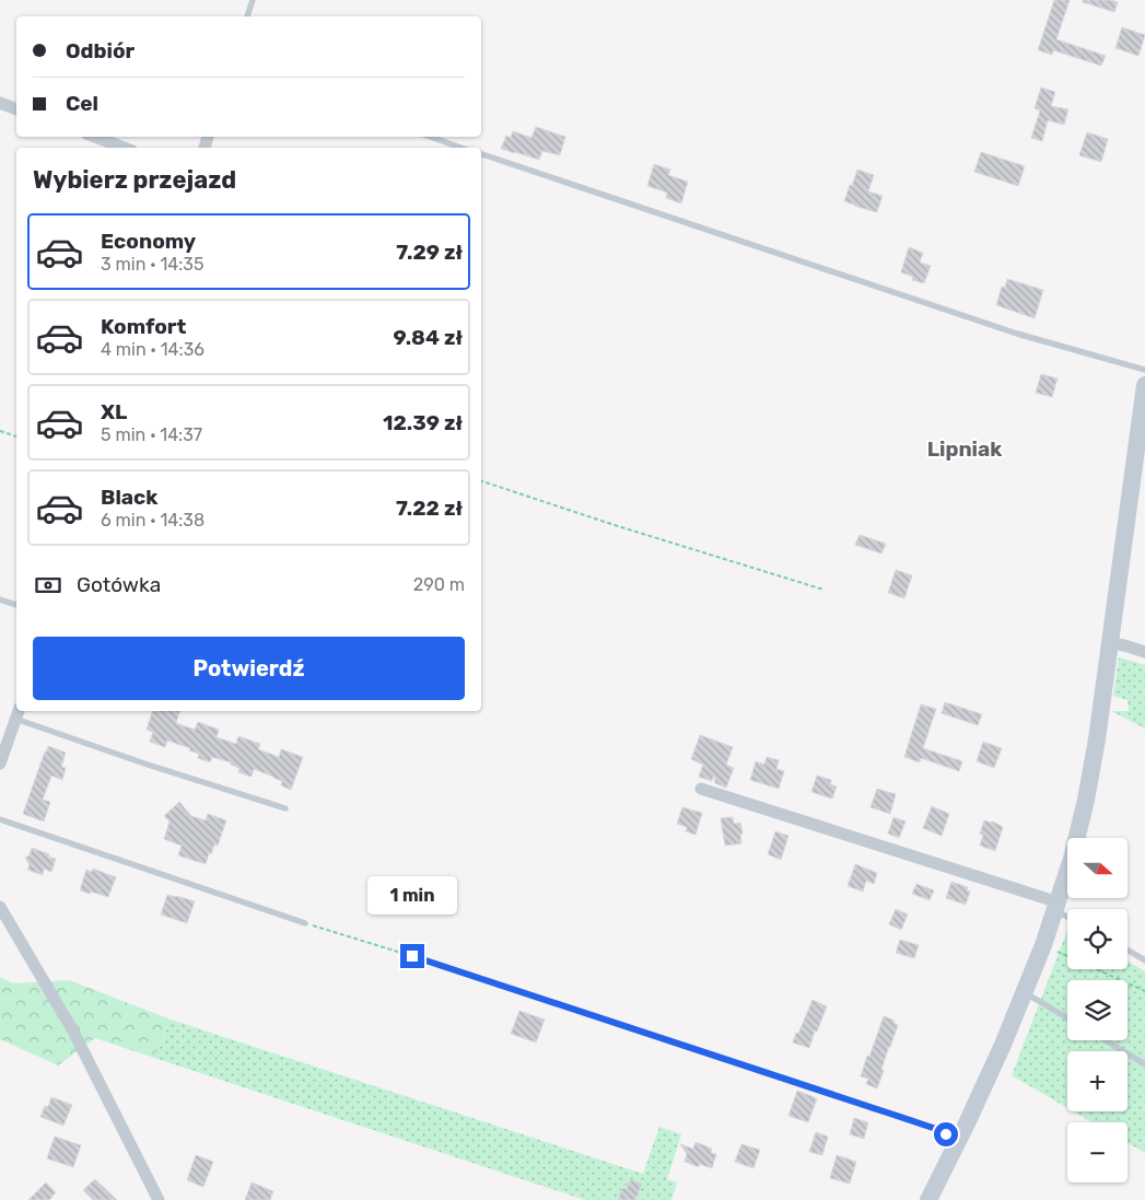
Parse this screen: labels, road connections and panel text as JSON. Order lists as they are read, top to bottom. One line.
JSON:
{"districts":["Lipniak"],"north":"right","page":{"banner":["Odbiór","Cel"],"heading":"Wybierz przejazd","list":[{"name":"Economy","note":"3 min · 14:35","value":"7.29 zł"},{"name":"Komfort","note":"4 min · 14:36","value":"9.84 zł"},{"name":"XL","note":"5 min · 14:37","value":"12.39 zł"},{"name":"Black","note":"6 min · 14:38","value":"7.22 zł"}],"pay":["Gotówka","290 m"],"buttons":"Potwierdź","map_buttons":["+","−"],"bubble":"1 min"}}
